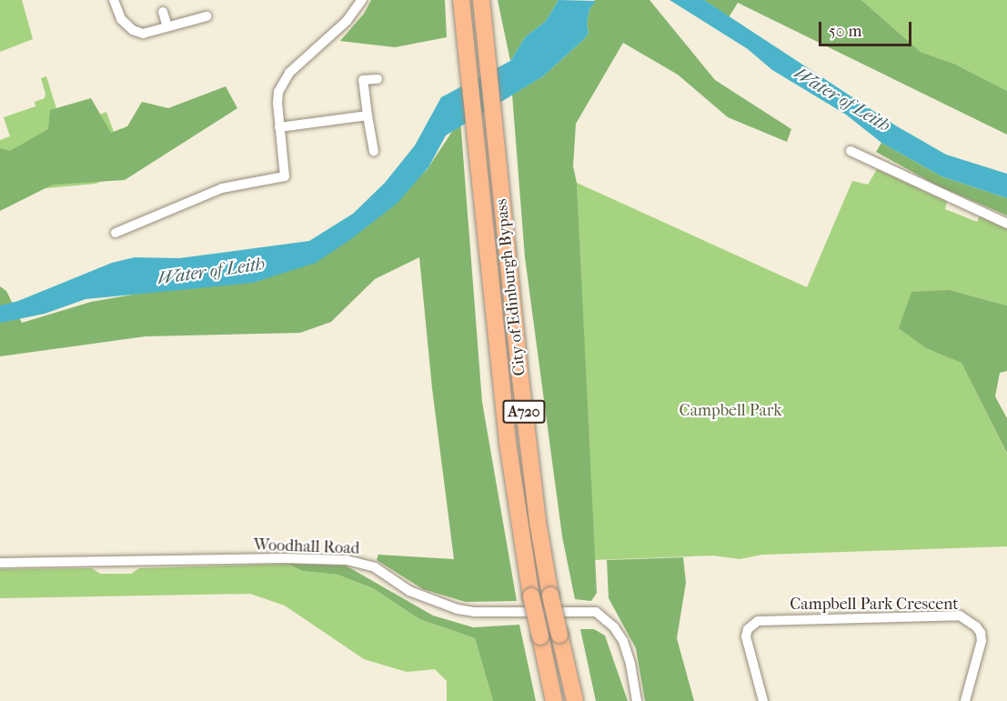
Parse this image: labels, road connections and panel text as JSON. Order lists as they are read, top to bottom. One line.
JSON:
{"streets":{"highway":["City of Edinburgh Bypass","A720"],"street":["Woodhall Road","Campbell Park Crescent"]},"water":["Water of Leith"],"parks":["Campbell Park"],"scale_bar":"50 m"}
